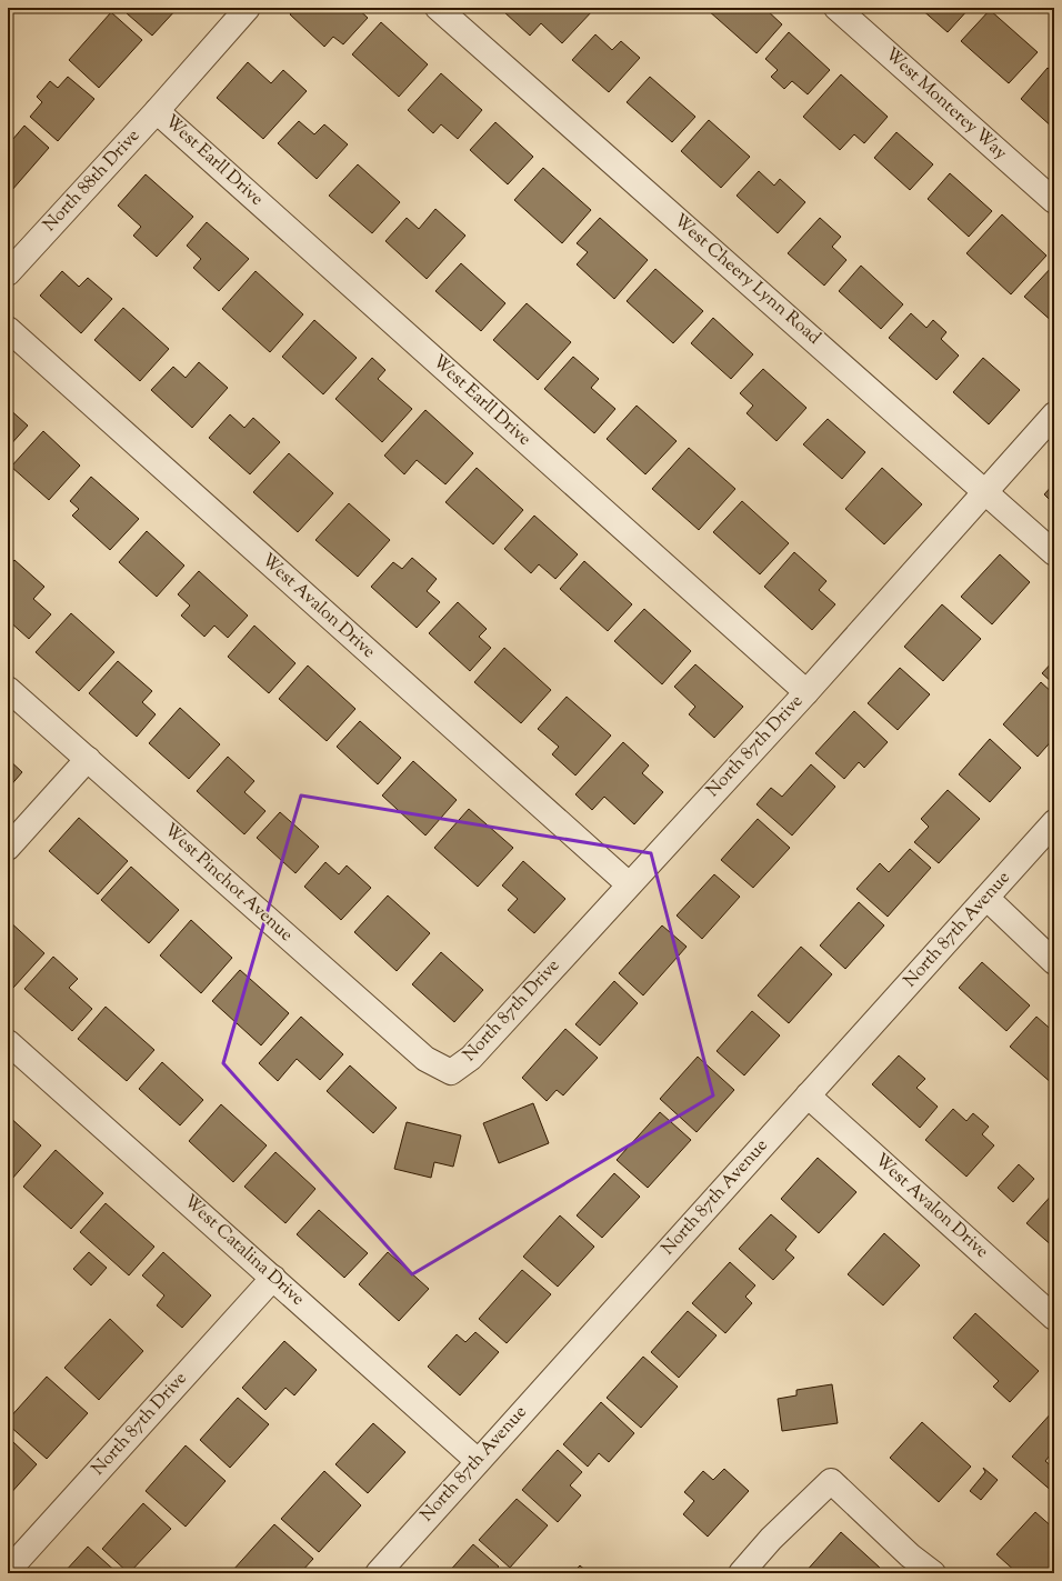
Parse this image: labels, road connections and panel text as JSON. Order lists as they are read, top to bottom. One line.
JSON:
{"streets":{"street":["West Monterey Way","West Earll Drive","North 88th Drive","West Cheery Lynn Road","West Avalon Drive","North 87th Drive","West Pinchot Avenue","North 87th Avenue","West Catalina Drive"]},"crossings":[["West Earll Drive","North 88th Drive"],["West Earll Drive","North 87th Drive"],["West Cheery Lynn Road","North 87th Drive"],["West Avalon Drive","North 87th Drive"],["West Avalon Drive","North 87th Avenue"],["North 87th Drive","West Pinchot Avenue"],["North 87th Drive","West Catalina Drive"],["North 87th Avenue","West Catalina Drive"]]}
